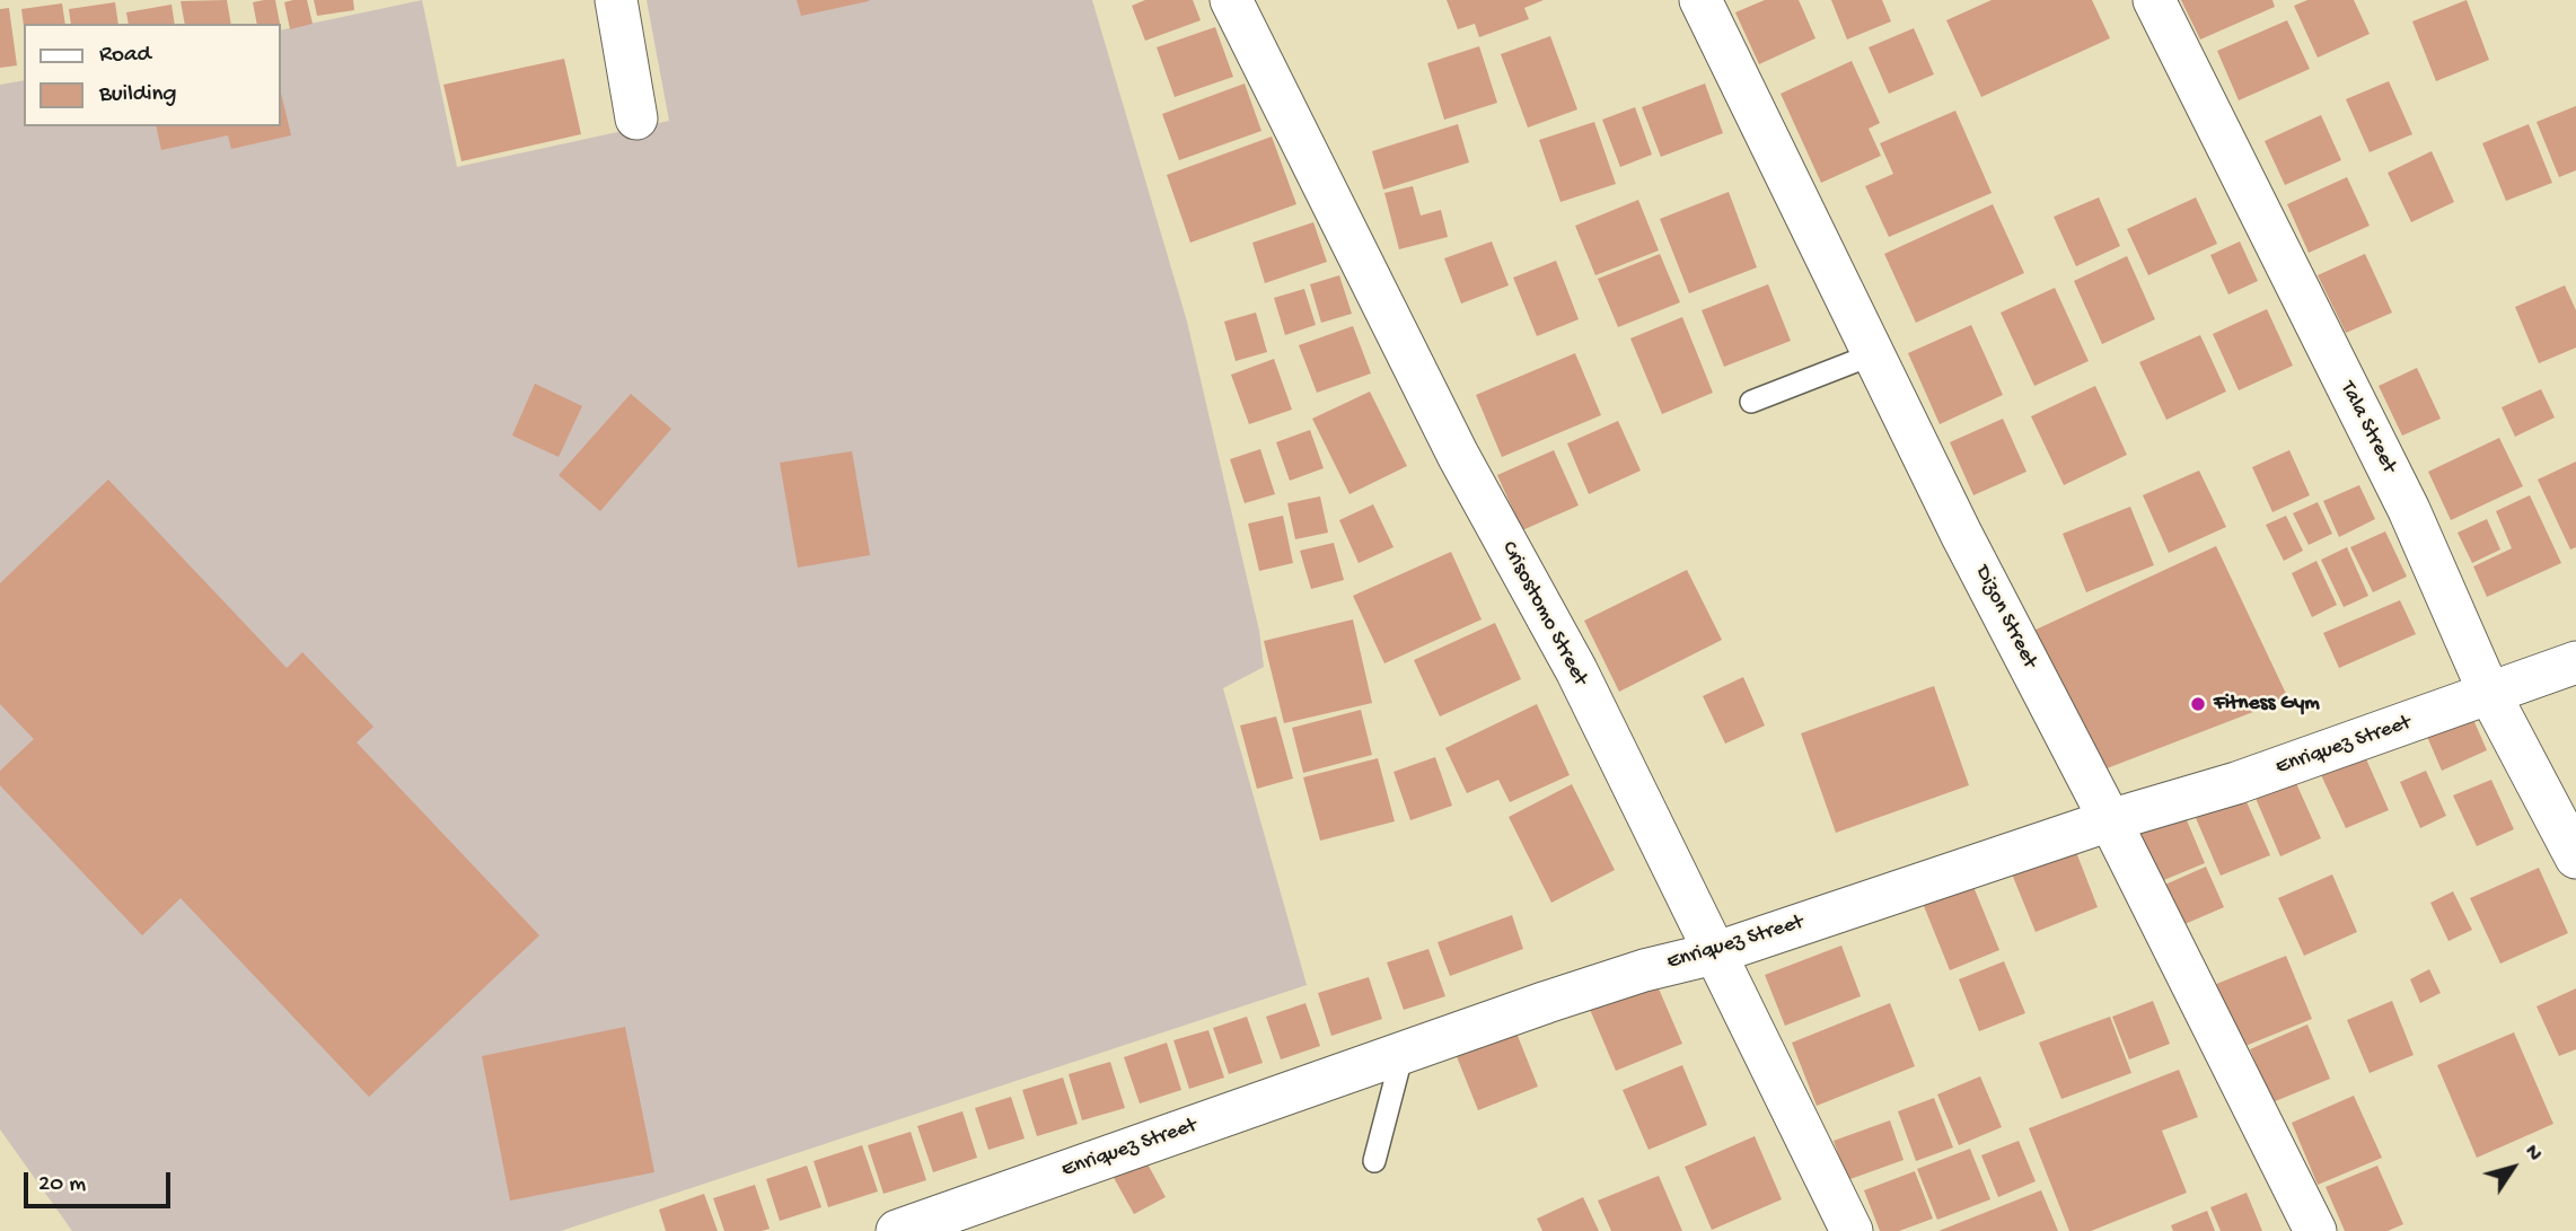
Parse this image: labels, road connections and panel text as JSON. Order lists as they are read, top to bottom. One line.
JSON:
{"streets":{"street":["Tala Street","Crisostomo Street","Dizon Street","Enriquez Street"]},"crossings":[["Tala Street","Enriquez Street"],["Crisostomo Street","Enriquez Street"],["Dizon Street","Enriquez Street"]],"places":["Fitness Gym"],"legend":["Road","Building"],"scale_bar":"20 m","north":"top right"}
